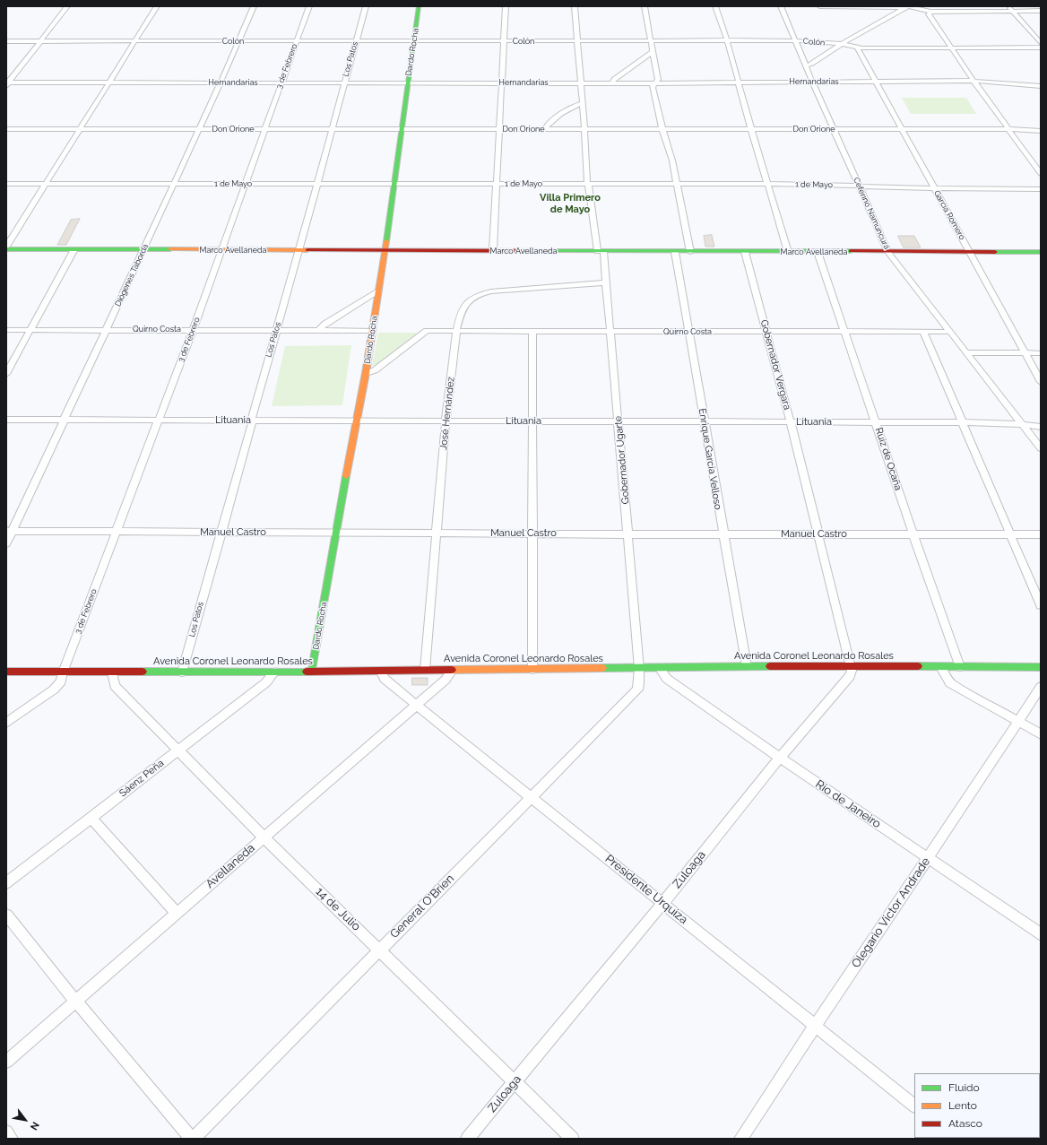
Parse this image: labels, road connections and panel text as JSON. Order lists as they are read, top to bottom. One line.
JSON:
{"streets":{"street":["Colón","Dardo Rocha","Los Patos","3 de Febrero","Hernandarias","Don Orione","1 de Mayo","Ceferino Namuncurá","García Romero","Marco Avellaneda","Diógenes Taborda","Quirno Costa","Gobernador Vergara","José Hernández","Lituania","Enrique García Velloso","Ruiz de Ocaña","Gobernador Ugarte","Manuel Castro","Avenida Coronel Leonardo Rosales","Sáenz Peña","Río de Janeiro","Avellaneda","Zuloaga","Presidente Urquiza","General O'Brien","14 de Julio","Olegario Víctor Andrade"]},"crossings":[["Colón","Dardo Rocha"],["Colón","Los Patos"],["Colón","3 de Febrero"],["Colón","Ceferino Namuncurá"],["Colón","García Romero"],["Colón","Diógenes Taborda"],["Colón","Gobernador Ugarte"],["Dardo Rocha","Hernandarias"],["Dardo Rocha","Don Orione"],["Dardo Rocha","1 de Mayo"],["Dardo Rocha","Marco Avellaneda"],["Dardo Rocha","Quirno Costa"],["Dardo Rocha","Lituania"],["Dardo Rocha","Manuel Castro"],["Dardo Rocha","Avenida Coronel Leonardo Rosales"],["Los Patos","Hernandarias"],["Los Patos","Don Orione"],["Los Patos","1 de Mayo"],["Los Patos","Marco Avellaneda"],["Los Patos","Quirno Costa"],["Los Patos","Lituania"],["Los Patos","Manuel Castro"],["Los Patos","Avenida Coronel Leonardo Rosales"],["3 de Febrero","Hernandarias"],["3 de Febrero","Don Orione"],["3 de Febrero","1 de Mayo"],["3 de Febrero","Marco Avellaneda"],["3 de Febrero","Quirno Costa"],["3 de Febrero","Lituania"],["3 de Febrero","Manuel Castro"],["3 de Febrero","Avenida Coronel Leonardo Rosales"],["Hernandarias","Ceferino Namuncurá"],["Hernandarias","García Romero"],["Hernandarias","Diógenes Taborda"],["Hernandarias","Gobernador Ugarte"],["Don Orione","Ceferino Namuncurá"],["Don Orione","García Romero"],["Don Orione","Diógenes Taborda"],["Don Orione","Gobernador Ugarte"],["1 de Mayo","Ceferino Namuncurá"],["1 de Mayo","García Romero"],["1 de Mayo","Diógenes Taborda"],["1 de Mayo","Gobernador Ugarte"],["Ceferino Namuncurá","Marco Avellaneda"],["Ceferino Namuncurá","Quirno Costa"],["Ceferino Namuncurá","Lituania"],["García Romero","Marco Avellaneda"],["Marco Avellaneda","Diógenes Taborda"],["Marco Avellaneda","Gobernador Vergara"],["Marco Avellaneda","Enrique García Velloso"],["Marco Avellaneda","Ruiz de Ocaña"],["Marco Avellaneda","Gobernador Ugarte"],["Diógenes Taborda","Quirno Costa"],["Diógenes Taborda","Lituania"],["Diógenes Taborda","Manuel Castro"],["Quirno Costa","Gobernador Vergara"],["Quirno Costa","José Hernández"],["Quirno Costa","Enrique García Velloso"],["Quirno Costa","Ruiz de Ocaña"],["Quirno Costa","Gobernador Ugarte"],["Gobernador Vergara","Lituania"],["Gobernador Vergara","Manuel Castro"],["Gobernador Vergara","Avenida Coronel Leonardo Rosales"],["Gobernador Vergara","Zuloaga"],["José Hernández","Lituania"],["José Hernández","Gobernador Ugarte"],["José Hernández","Manuel Castro"],["José Hernández","Avenida Coronel Leonardo Rosales"],["Lituania","Enrique García Velloso"],["Lituania","Ruiz de Ocaña"],["Lituania","Gobernador Ugarte"],["Enrique García Velloso","Manuel Castro"],["Enrique García Velloso","Avenida Coronel Leonardo Rosales"],["Ruiz de Ocaña","Manuel Castro"],["Ruiz de Ocaña","Avenida Coronel Leonardo Rosales"],["Gobernador Ugarte","Manuel Castro"],["Gobernador Ugarte","Avenida Coronel Leonardo Rosales"],["Gobernador Ugarte","General O'Brien"],["Avenida Coronel Leonardo Rosales","Sáenz Peña"],["Avenida Coronel Leonardo Rosales","Río de Janeiro"],["Avenida Coronel Leonardo Rosales","Avellaneda"],["Avenida Coronel Leonardo Rosales","Zuloaga"],["Avenida Coronel Leonardo Rosales","Presidente Urquiza"],["Avenida Coronel Leonardo Rosales","General O'Brien"],["Avenida Coronel Leonardo Rosales","14 de Julio"],["Sáenz Peña","14 de Julio"],["Río de Janeiro","Zuloaga"],["Río de Janeiro","Olegario Víctor Andrade"],["Avellaneda","Presidente Urquiza"],["Avellaneda","14 de Julio"],["Zuloaga","Presidente Urquiza"],["Zuloaga","14 de Julio"],["Presidente Urquiza","General O'Brien"],["Presidente Urquiza","Olegario Víctor Andrade"],["General O'Brien","14 de Julio"]],"districts":["Villa Primero de Mayo"],"legend":["Fluido","Lento","Atasco"],"north":"bottom right"}
